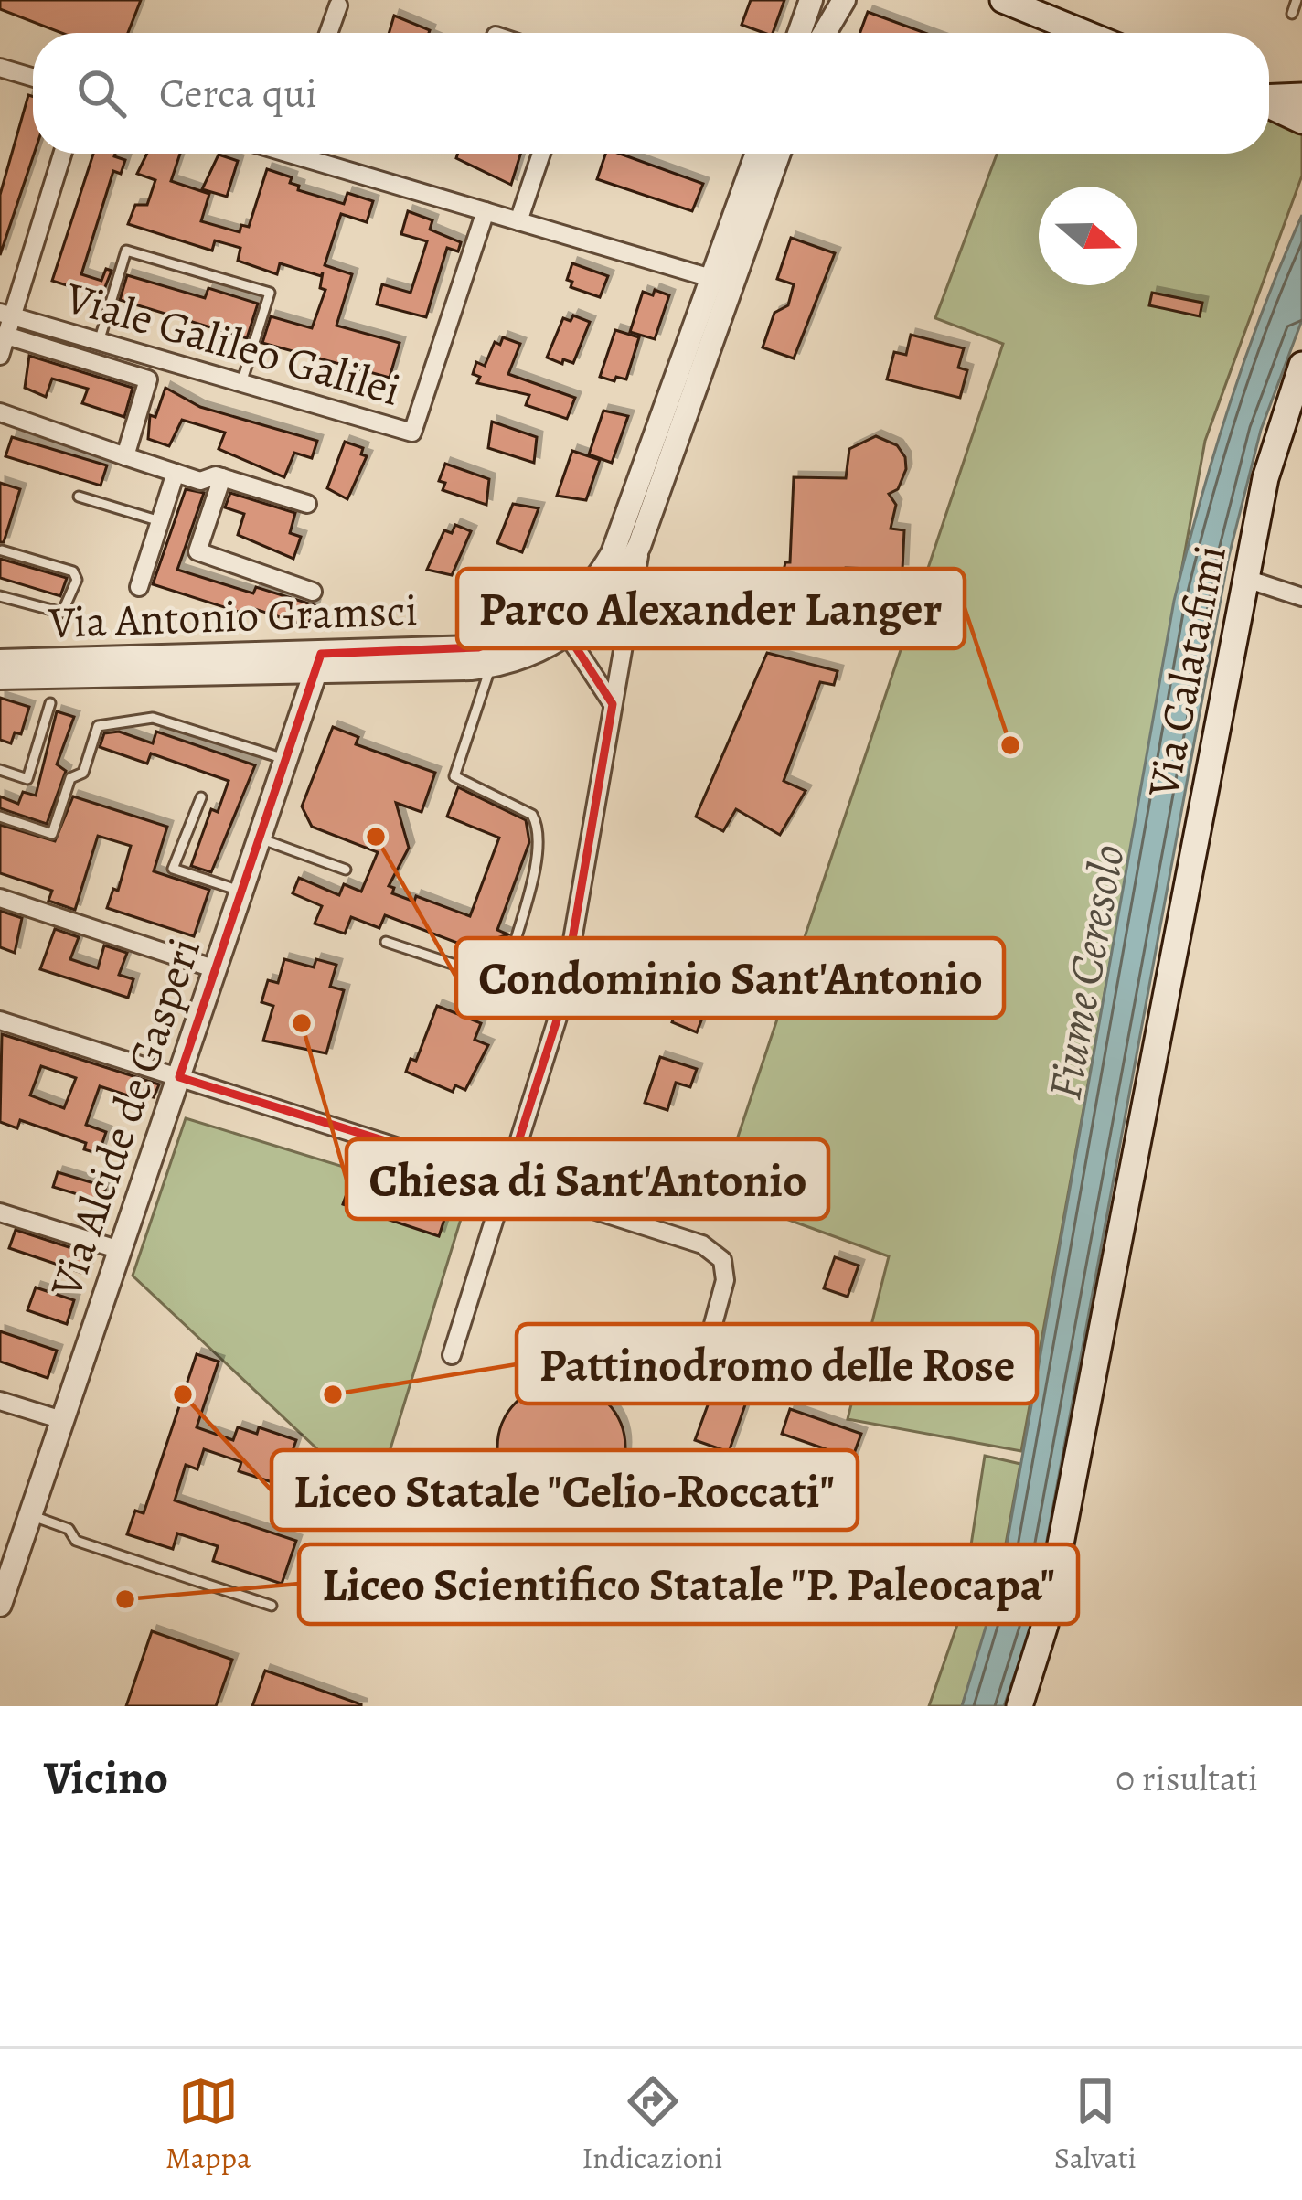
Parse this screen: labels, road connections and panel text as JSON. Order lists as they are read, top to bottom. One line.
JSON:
{"streets":{"main road":["Via Calatafimi"],"street":["Viale Galileo Galilei","Via Antonio Gramsci","Via Alcide de Gasperi"]},"crossings":[["Via Antonio Gramsci","Via Alcide de Gasperi"]],"water":["Fiume Ceresolo"],"places":["Parco Alexander Langer","Condominio Sant'Antonio","Chiesa di Sant'Antonio","Liceo Statale \"Celio-Roccati\"","Pattinodromo delle Rose","Liceo Scientifico Statale \"P. Paleocapa\""],"north":"right","page":{"search":"Cerca qui","heading":["Vicino","0 risultati"],"nav":["Mappa","Indicazioni","Salvati"]}}
